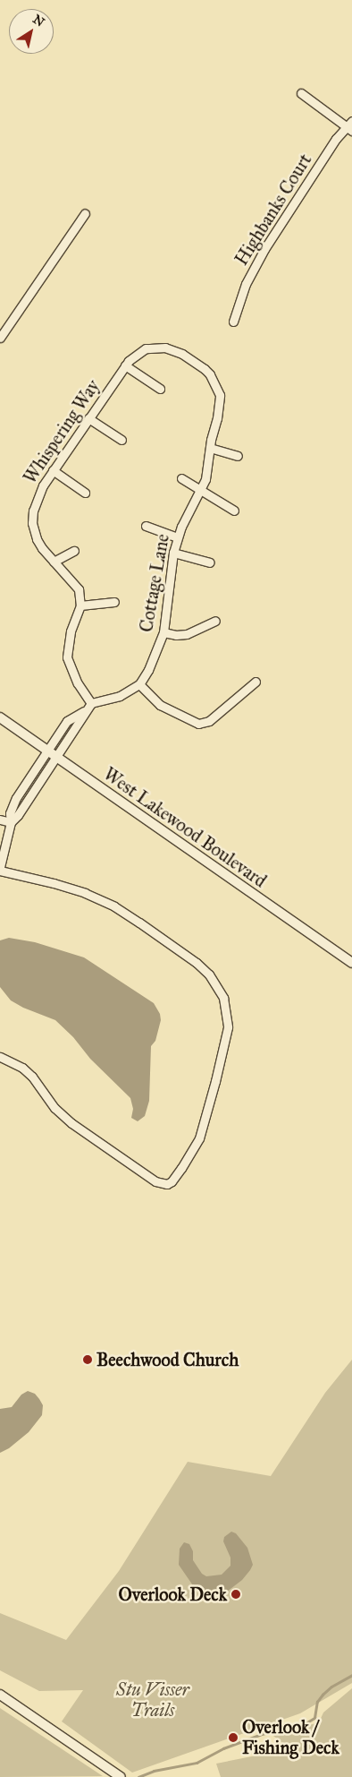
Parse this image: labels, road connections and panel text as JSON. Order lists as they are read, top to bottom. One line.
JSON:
{"streets":{"street":["Highbanks Court","Whispering Way","Cottage Lane","West Lakewood Boulevard"]},"crossings":[["Whispering Way","Cottage Lane"]],"parks":["Stu Visser Trails"],"places":["Beechwood Church","Overlook Deck","Overlook / Fishing Deck"],"north":"top right"}
